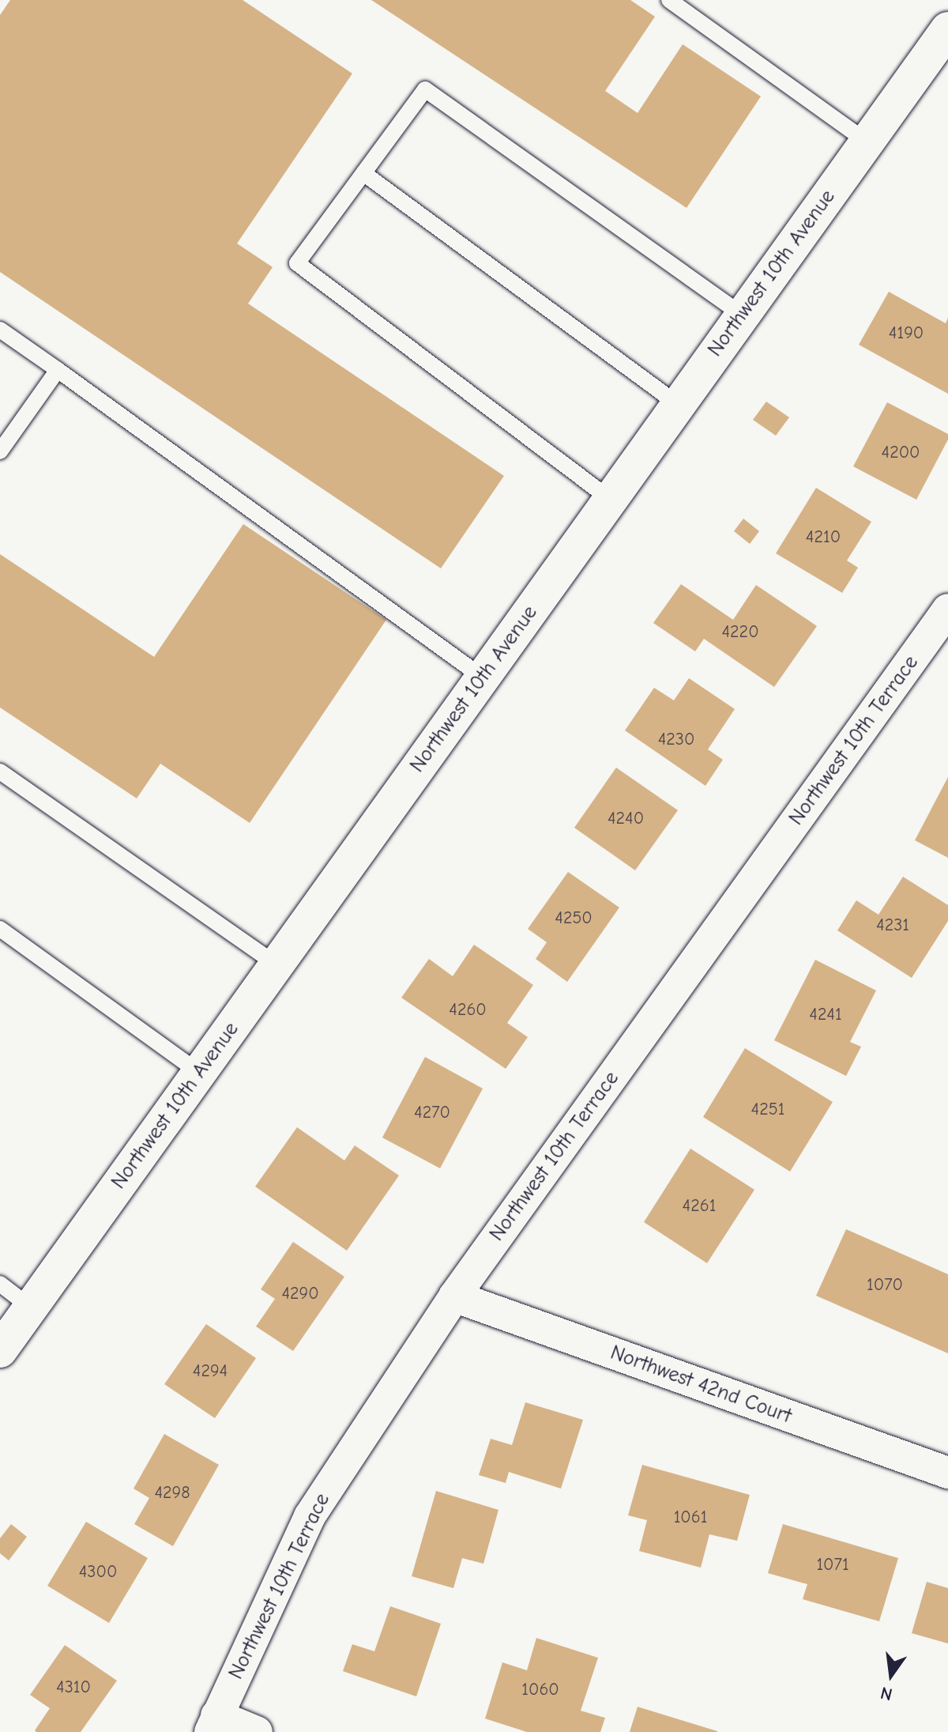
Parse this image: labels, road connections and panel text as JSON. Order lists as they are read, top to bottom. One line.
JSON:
{"streets":{"street":["Northwest 10th Avenue","Northwest 10th Terrace","Northwest 42nd Court"]},"crossings":[["Northwest 10th Terrace","Northwest 42nd Court"]],"house_numbers":["4190","4200","4210","4220","4230","4240","4250","4231","4260","4241","4251","4270","4261","1070","4290","4294","4298","1061","1071","4300","4310","1060"],"north":"bottom"}
